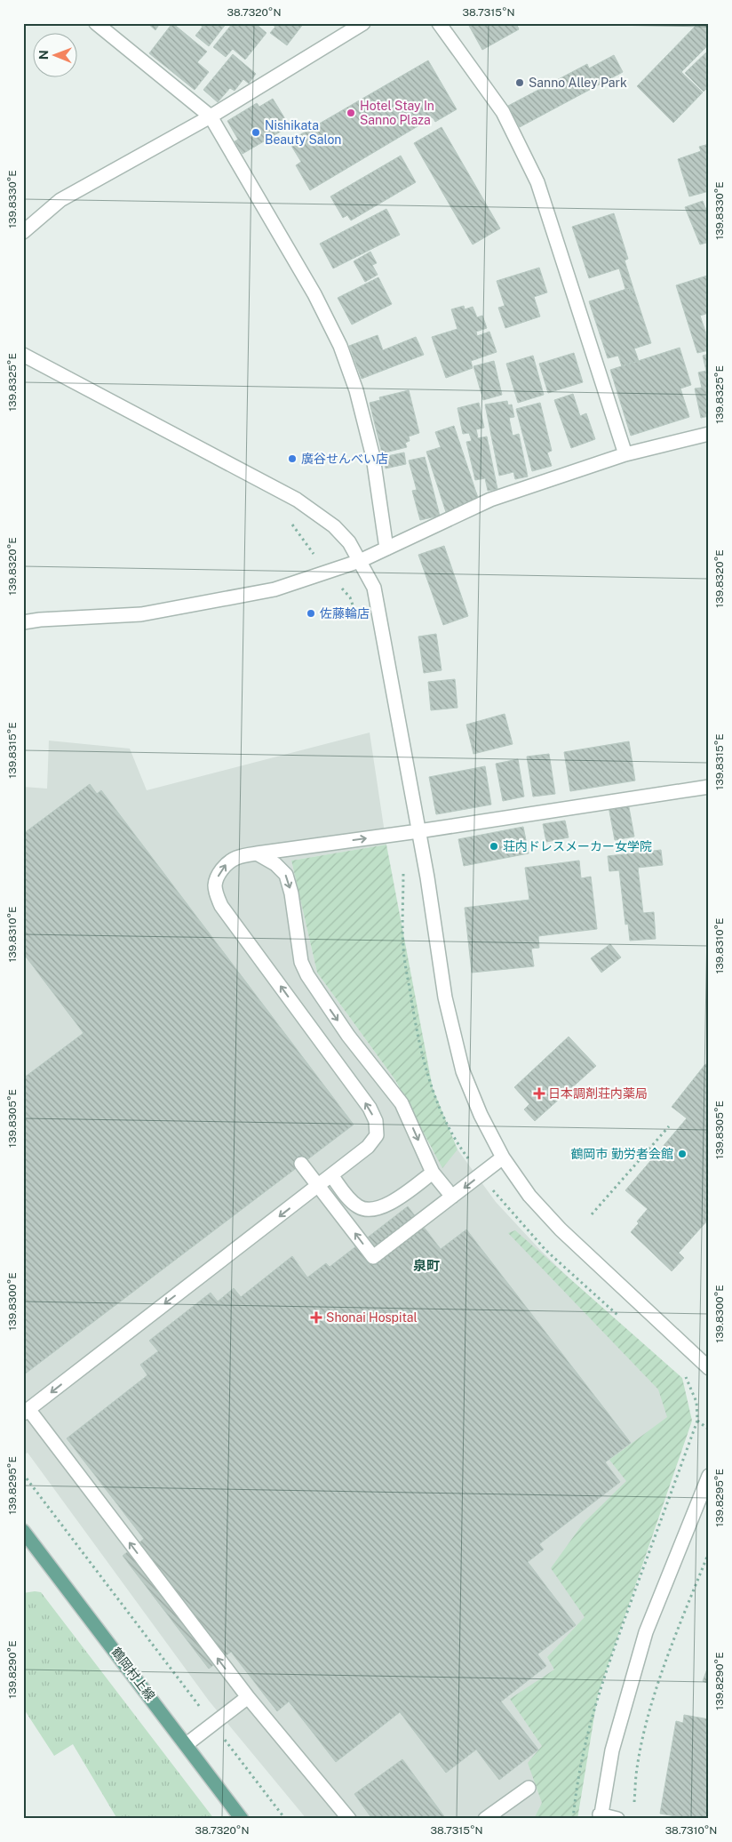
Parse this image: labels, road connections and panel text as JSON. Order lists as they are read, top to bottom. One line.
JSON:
{"streets":{"main road":["鶴岡村上線"]},"districts":["泉町"],"places":{"other":["Sanno Alley Park","Hotel Stay In Sanno Plaza","Nishikata Beauty Salon","廣谷せんべい店","佐藤輪店","荘内ドレスメーカー女学院","鶴岡市 勤労者会館"],"health":["日本調剤荘内薬局","Shonai Hospital"]},"north":"left","coordinates":["38.7320°N","38.7315°N","139.8330°E","139.8325°E","139.8320°E","139.8315°E","139.8310°E","139.8305°E","139.8300°E","139.8295°E","139.8290°E","38.7310°N"]}
